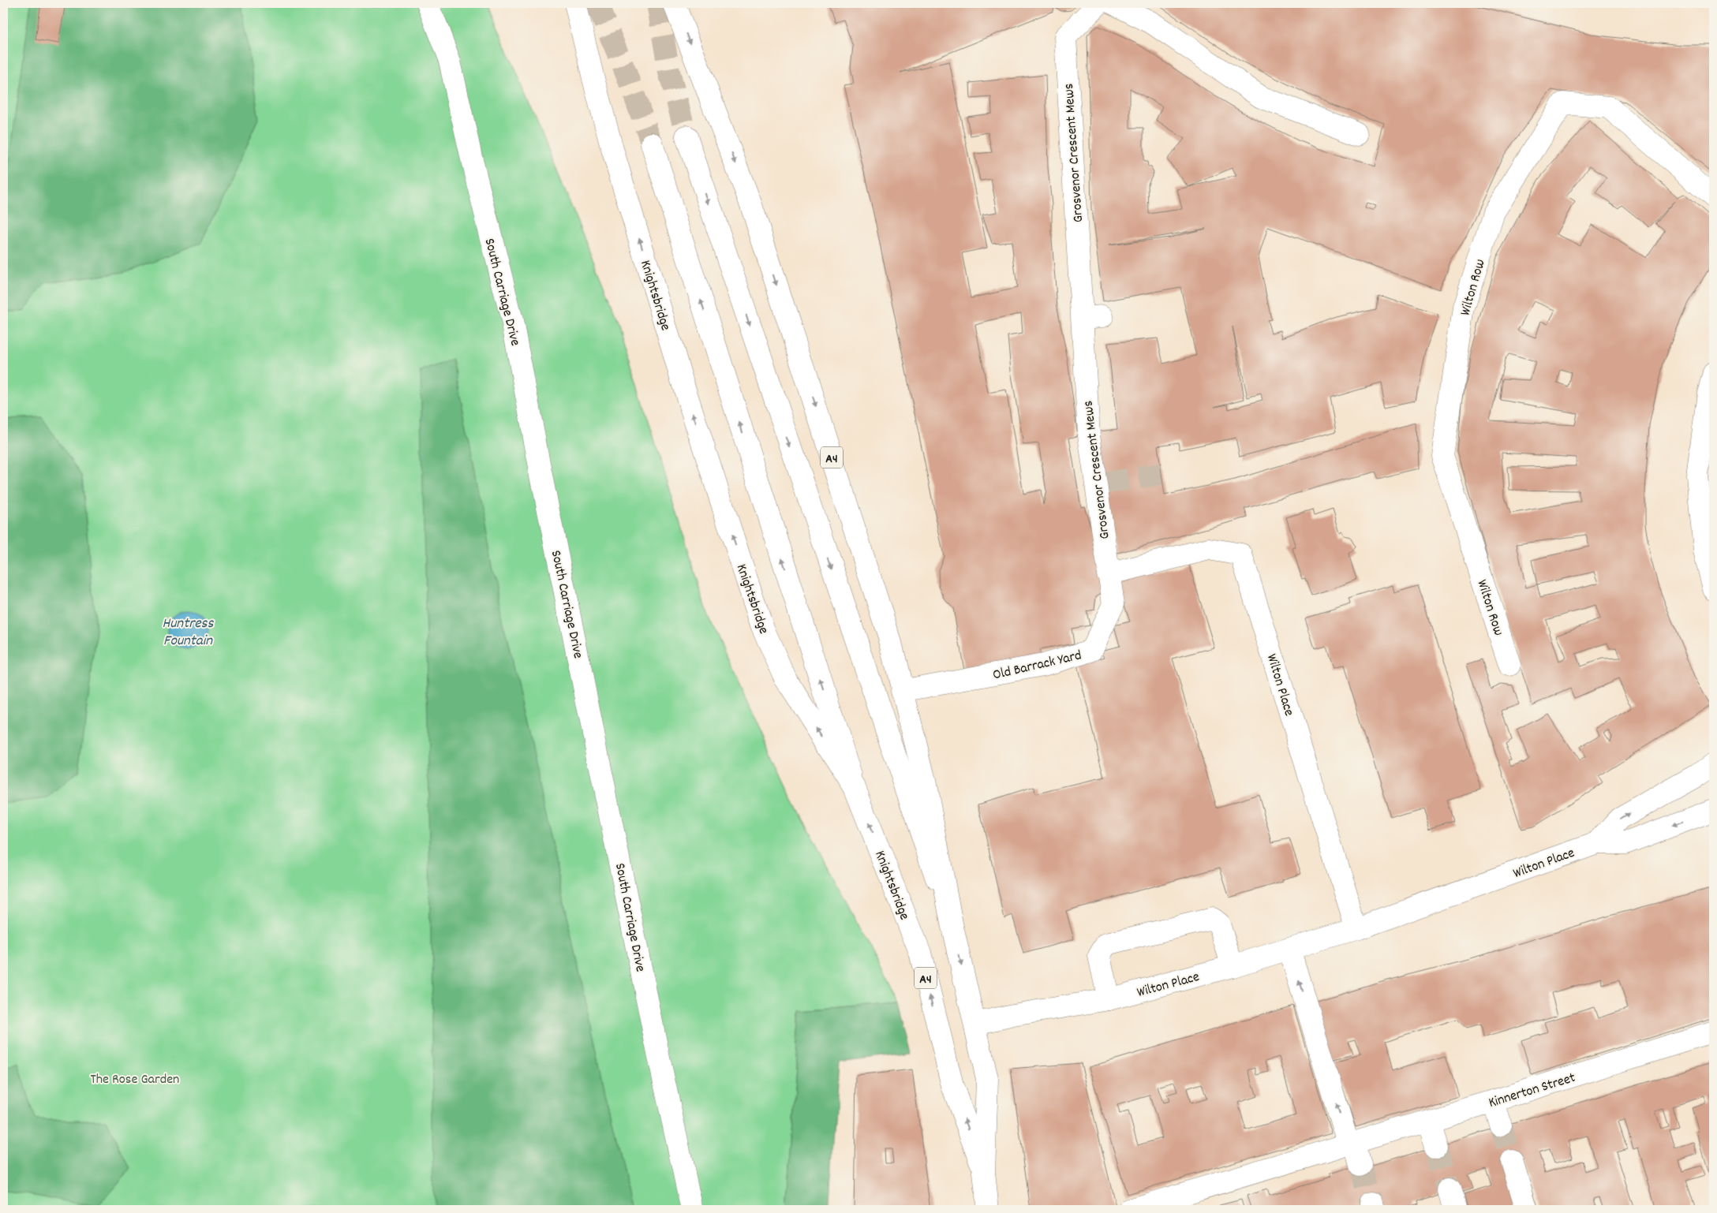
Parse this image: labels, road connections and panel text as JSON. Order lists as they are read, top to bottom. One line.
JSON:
{"streets":{"main road":["Grosvenor Crescent Mews","Wilton Row","South Carriage Drive","Knightsbridge","A4","Old Barrack Yard","Wilton Place","Kinnerton Street"]},"crossings":[["Grosvenor Crescent Mews","Old Barrack Yard"],["Grosvenor Crescent Mews","Wilton Place"],["Knightsbridge","A4"],["Knightsbridge","Old Barrack Yard"],["Knightsbridge","Wilton Place"],["Old Barrack Yard","Wilton Place"]],"water":["Huntress Fountain"],"parks":["The Rose Garden"]}
